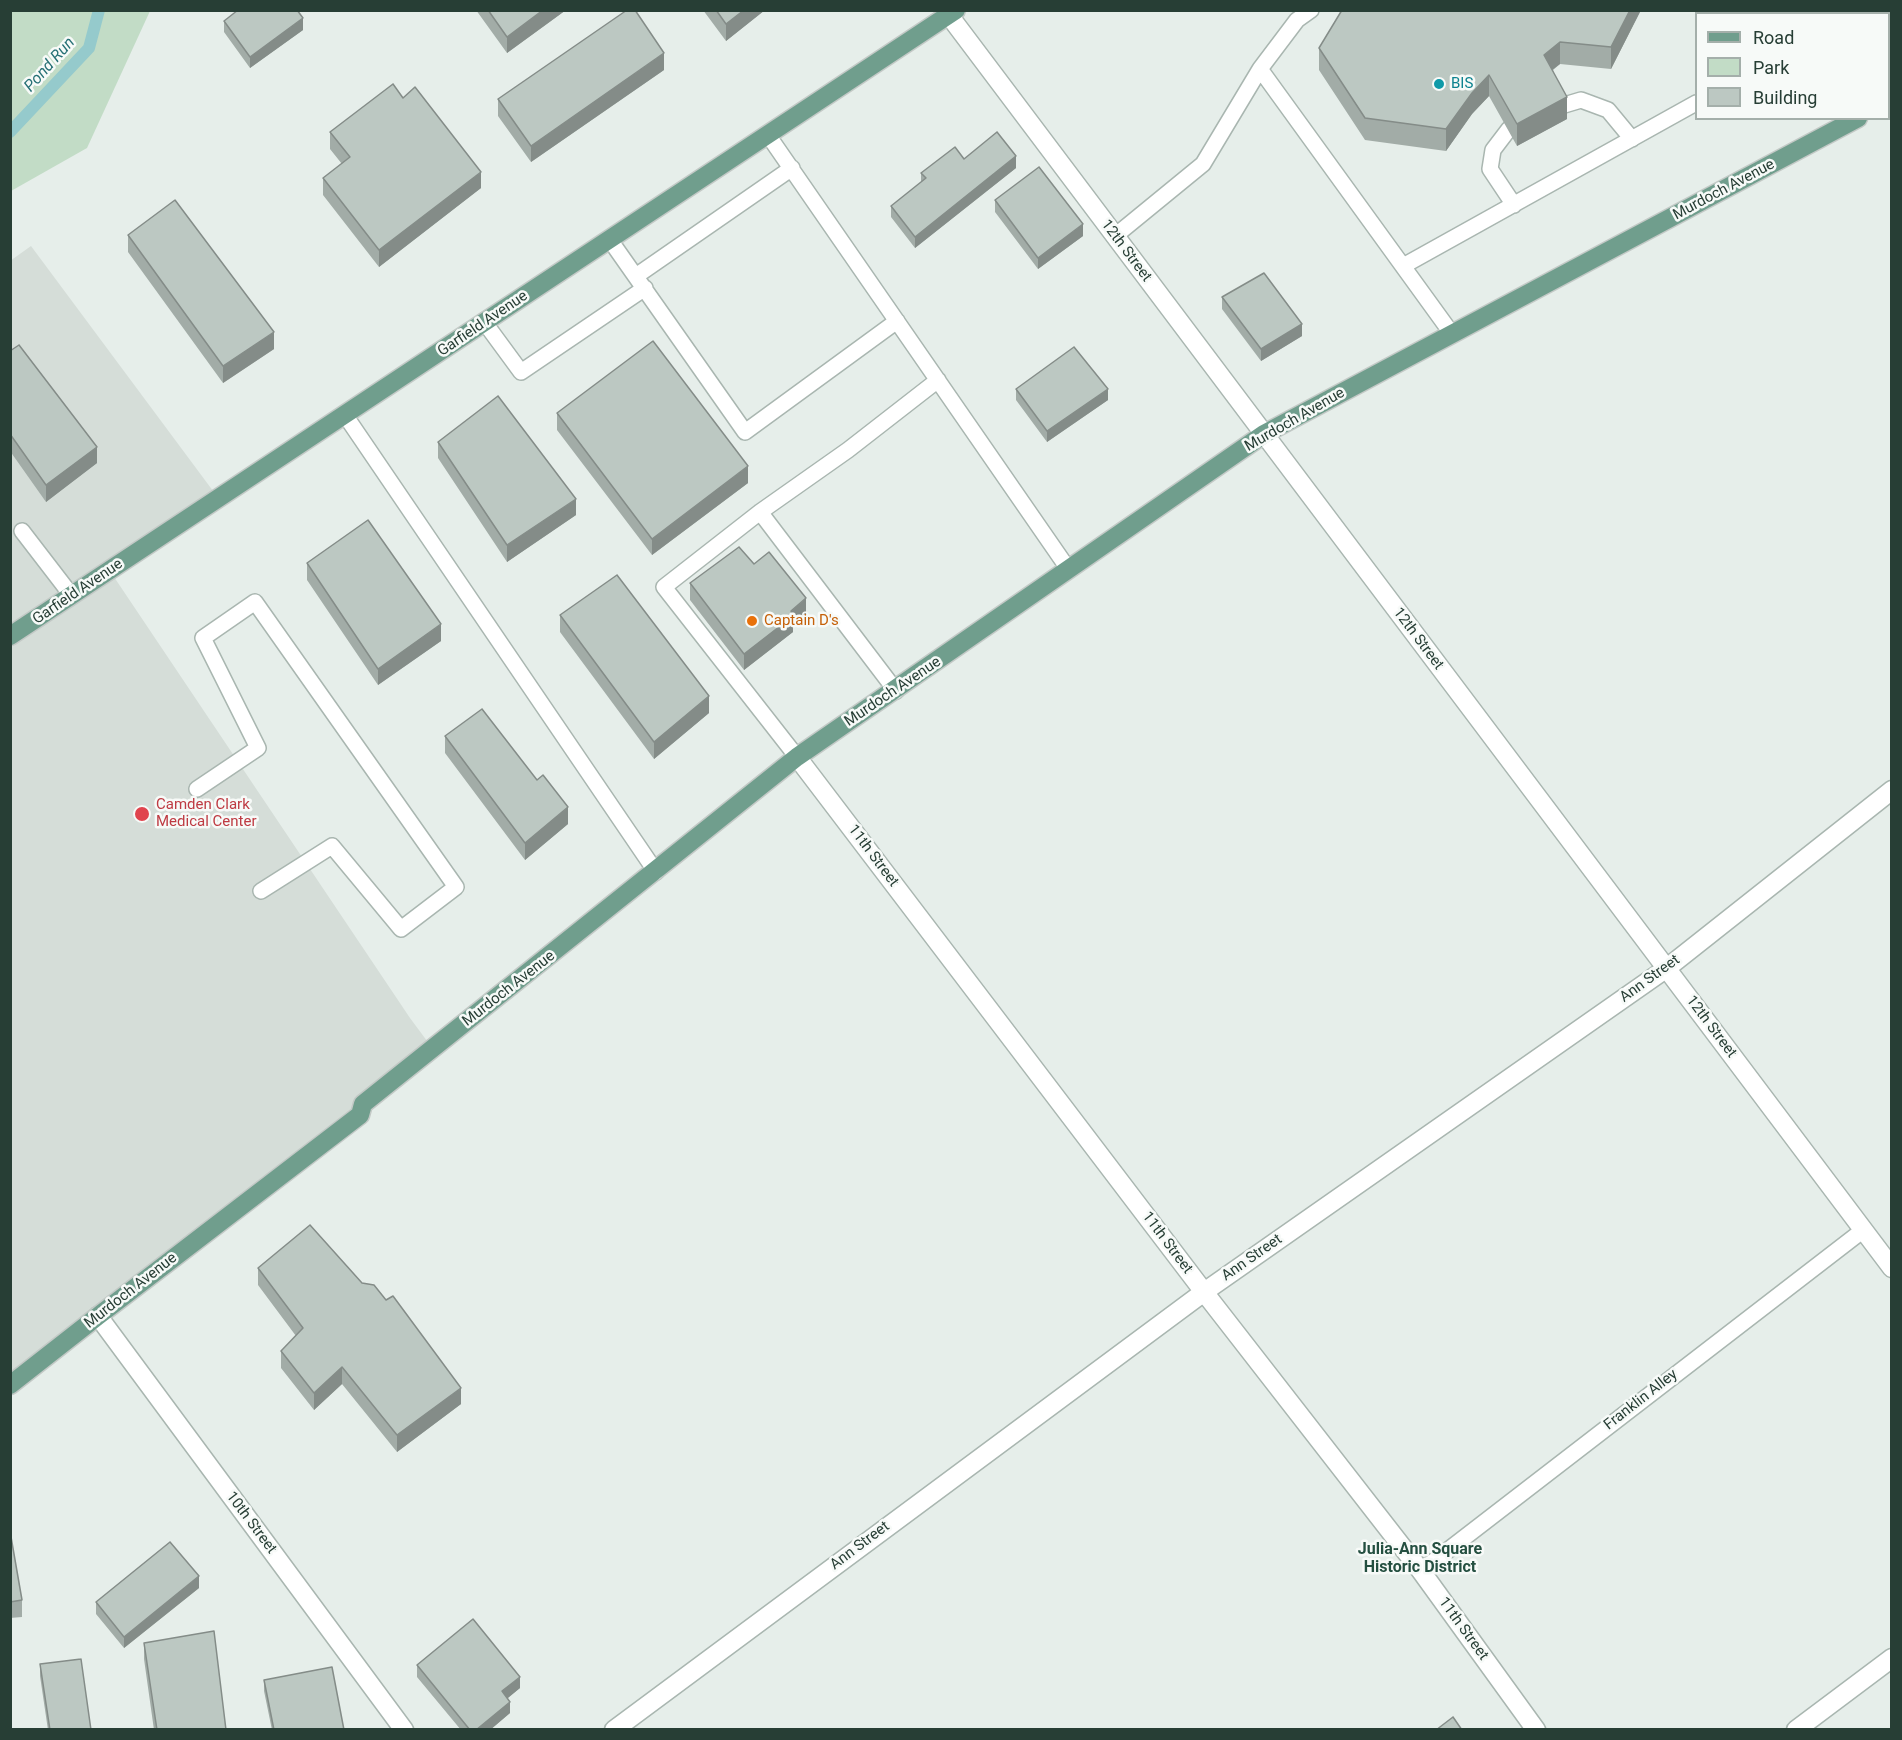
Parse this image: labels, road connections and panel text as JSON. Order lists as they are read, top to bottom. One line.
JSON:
{"streets":{"main road":["Murdoch Avenue","Garfield Avenue"],"street":["12th Street","11th Street","Ann Street","10th Street"],"lane":["Franklin Alley"]},"crossings":[["Murdoch Avenue","12th Street"],["Murdoch Avenue","11th Street"],["Murdoch Avenue","10th Street"],["12th Street","Garfield Avenue"],["12th Street","Ann Street"],["12th Street","Franklin Alley"],["11th Street","Ann Street"],["11th Street","Franklin Alley"]],"districts":["Julia-Ann Square Historic District"],"water":["Pond Run"],"places":["BIS","Captain D's","Camden Clark Medical Center"],"legend":["Road","Park","Building"]}
